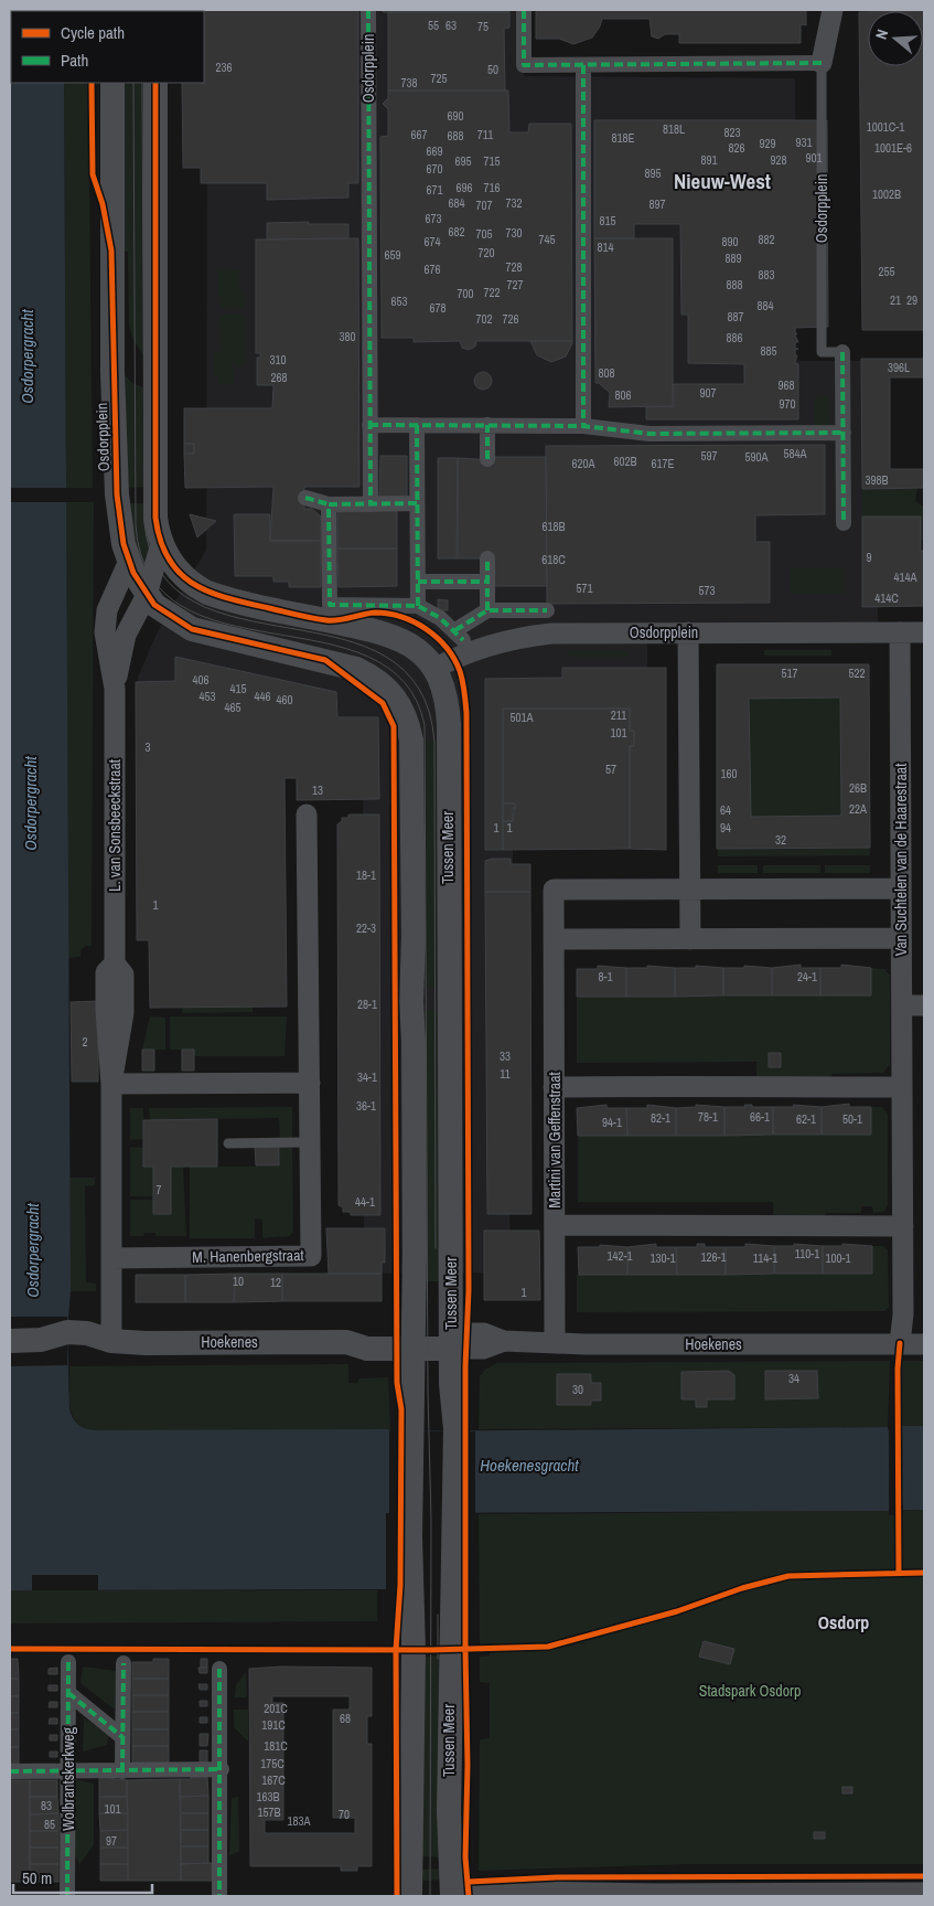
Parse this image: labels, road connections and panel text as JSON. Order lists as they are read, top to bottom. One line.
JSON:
{"streets":{"street":["Osdorpplein","L. van Sonsbeeckstraat","Tussen Meer","Van Suchtelen van de Haarestraat","Martini van Geffenstraat","M. Hanenbergstraat","Hoekenes","Wolbrantskerkweg"]},"crossings":[["Osdorpplein","L. van Sonsbeeckstraat"],["Osdorpplein","Tussen Meer"],["Osdorpplein","Van Suchtelen van de Haarestraat"],["Osdorpplein","Hoekenes"],["L. van Sonsbeeckstraat","M. Hanenbergstraat"],["L. van Sonsbeeckstraat","Hoekenes"],["Tussen Meer","Hoekenes"],["Van Suchtelen van de Haarestraat","Martini van Geffenstraat"],["Van Suchtelen van de Haarestraat","Hoekenes"],["Martini van Geffenstraat","Hoekenes"]],"districts":["Nieuw-West","Osdorp"],"water":["Osdorpergracht","Hoekenesgracht"],"parks":["Stadspark Osdorp"],"house_numbers":["55","63","75","236","50","725","738","690","1001C-1","818L","823","667","711","688","818E","931","929","826","1001E-6","669","901","891","928","695","715","670","895","696","716","671","1002B","684","732","897","707","673","815","682","730","705","745","882","674","890","814","720","659","889","728","676","255","883","727","888","722","700","21","29","653","884","678","887","702","726","380","886","885","310","396L","808","268","968","907","806","970","584A","597","590A","602B","620A","617E","398B","618B","9","618C","414A","571","573","414C","517","522","406","415","453","446","460","465","211","501A","101","3","57","160","26B","13","22A","64","1","1","94","32","18-1","1","22-3","8-1","24-1","28-1","2","33","11","34-1","36-1","78-1","66-1","82-1","62-1","50-1","94-1","7","44-1","110-1","142-1","126-1","130-1","114-1","100-1","10","12","1","34","30","201C","68","191C","181C","175C","167C","163B","83","101","157B","70","183A","85","97"],"legend":["Cycle path","Path"],"scale_bar":"50 m","north":"left"}
